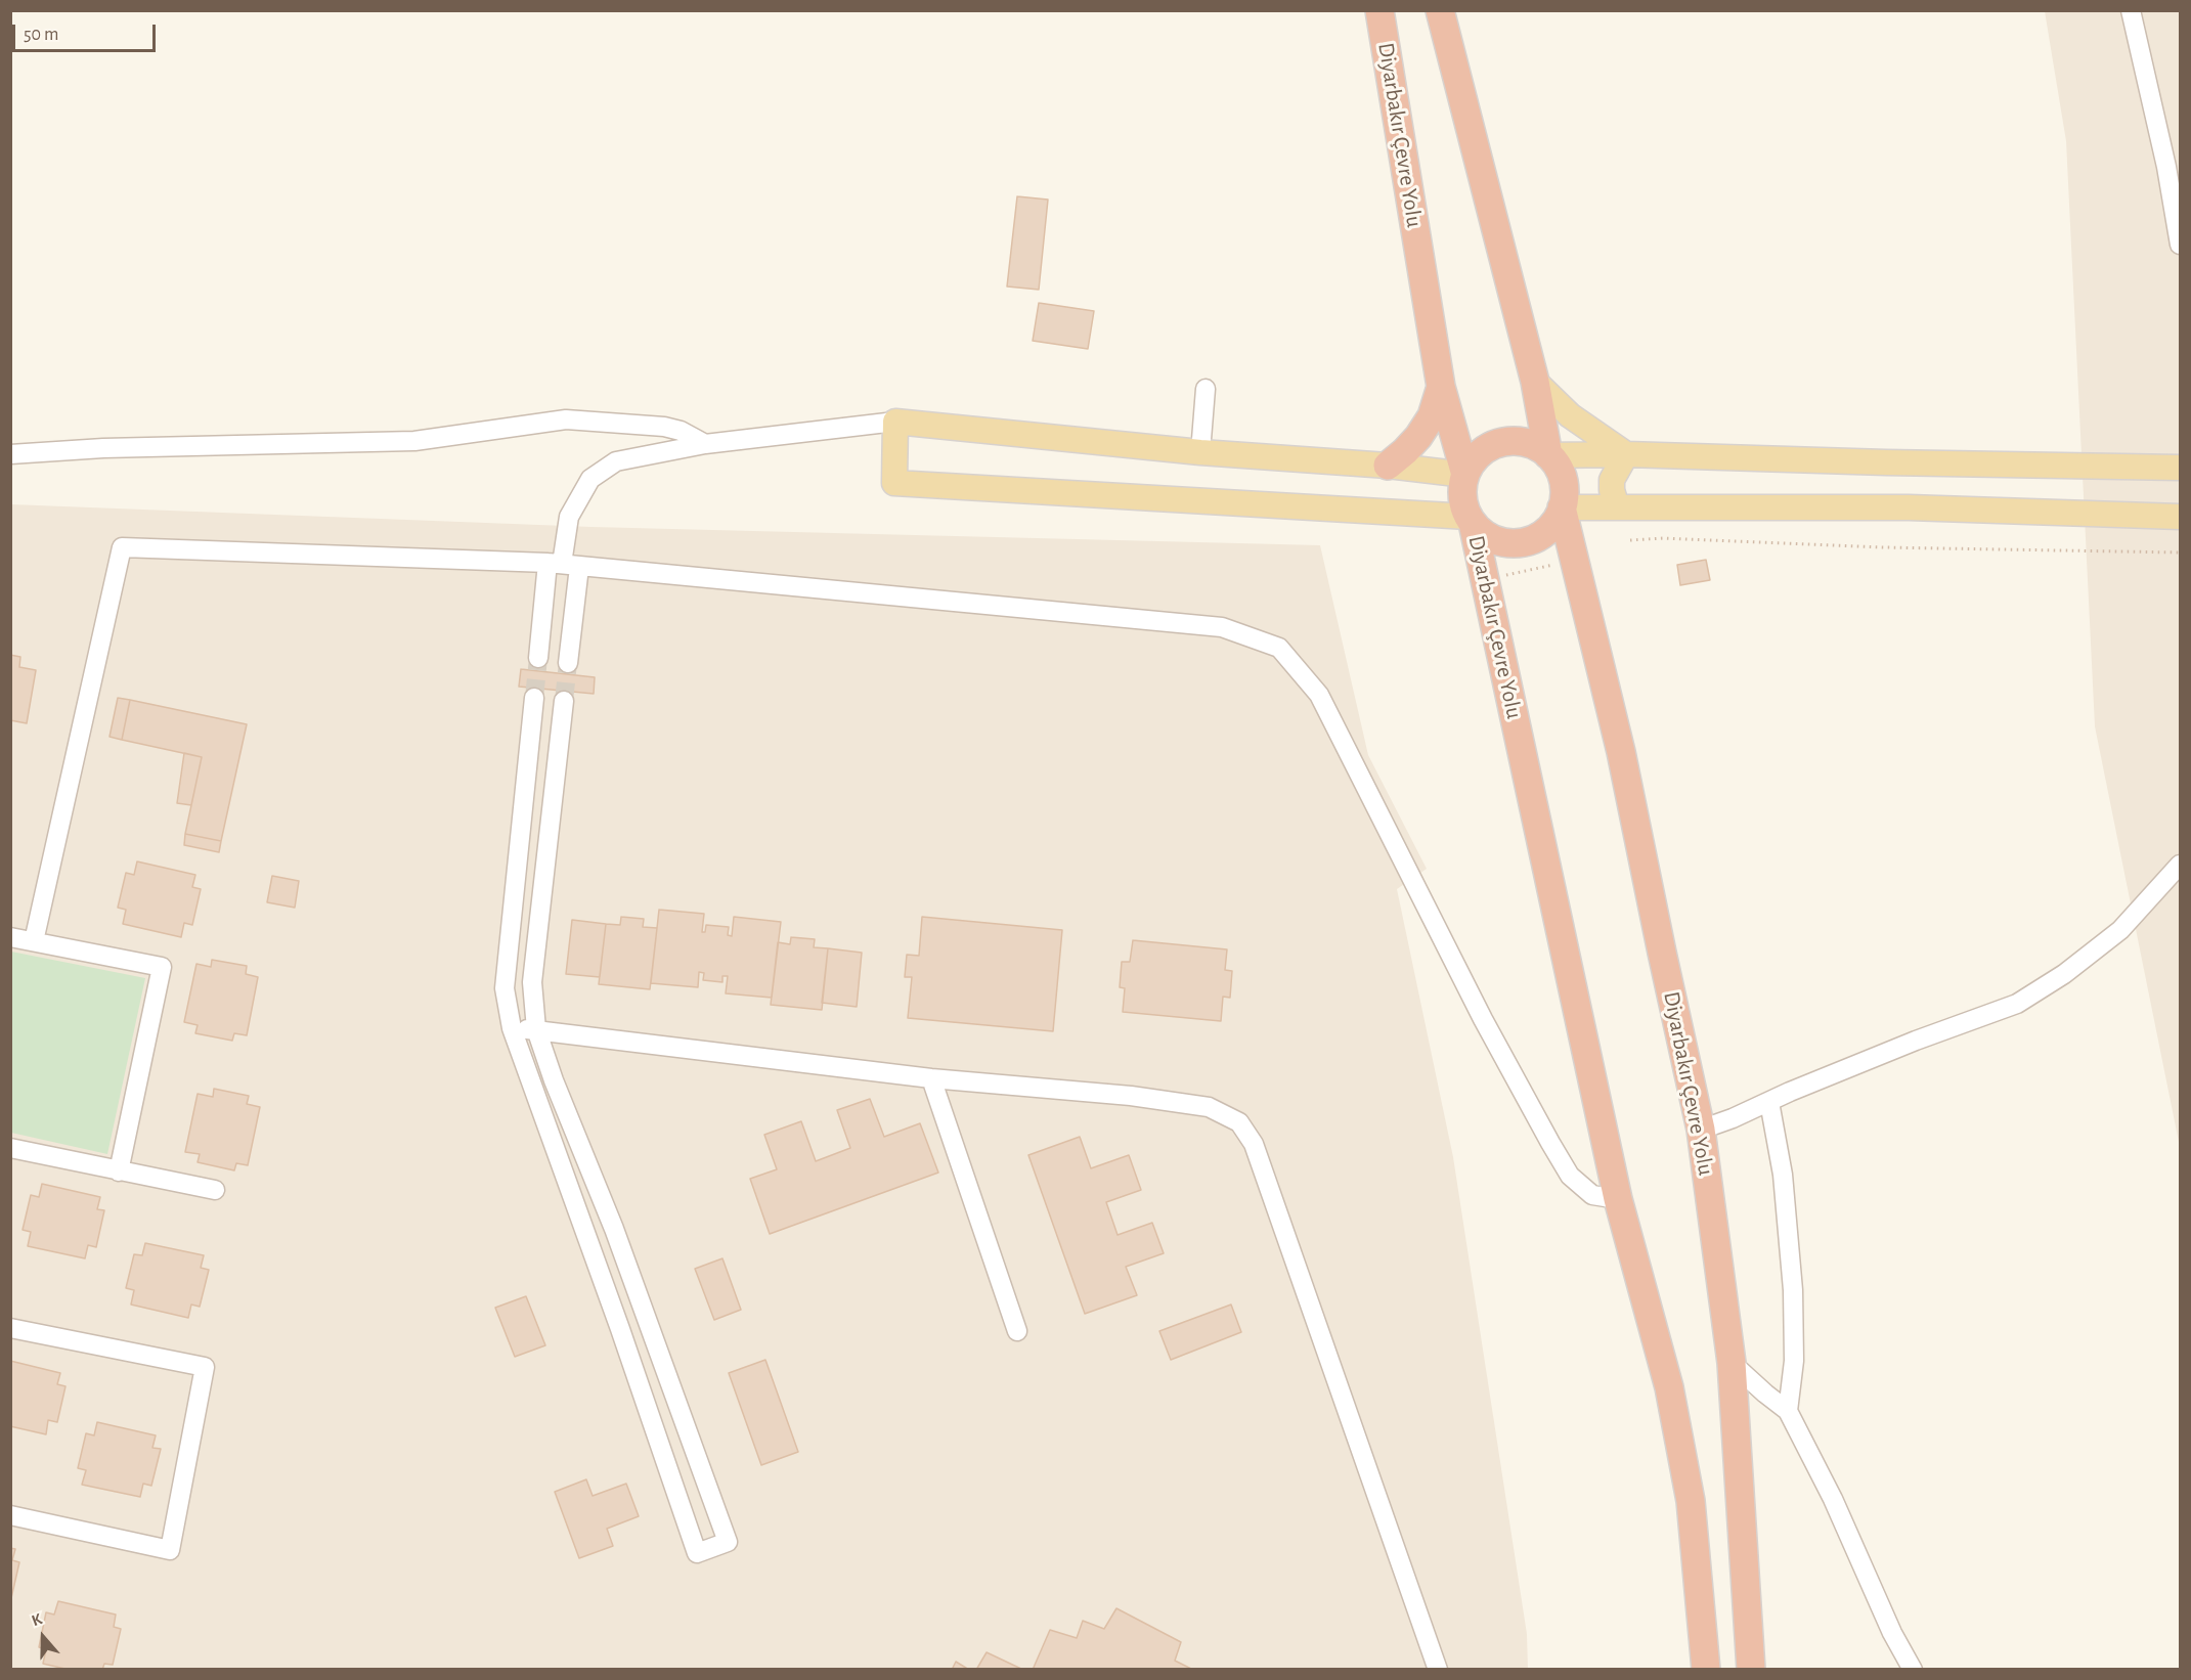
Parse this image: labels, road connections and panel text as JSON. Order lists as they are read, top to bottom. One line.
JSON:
{"streets":{"highway":["Diyarbakır Çevre Yolu"]},"scale_bar":"50 m","north":"top"}
